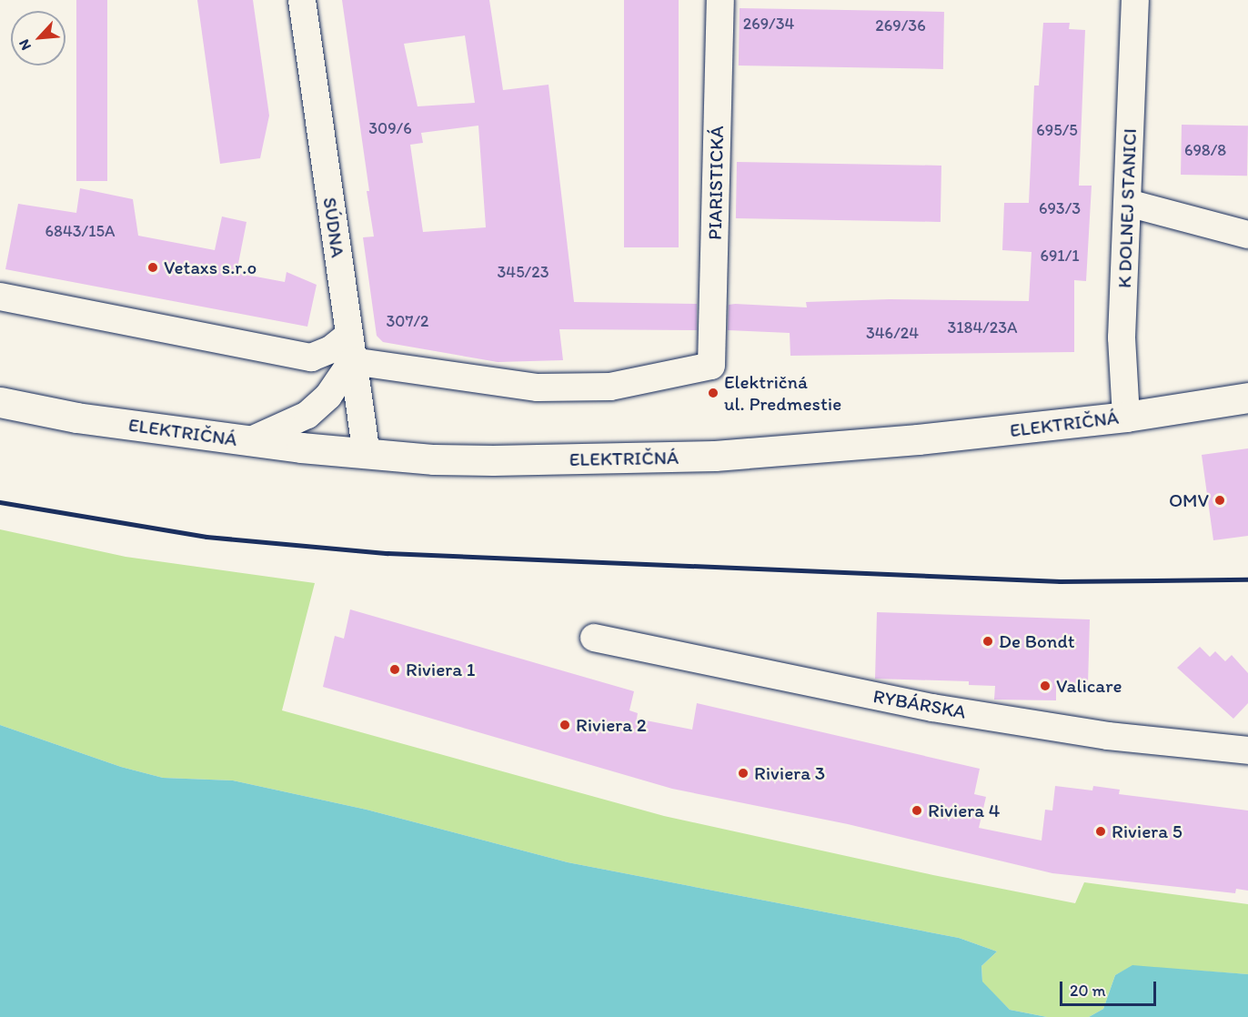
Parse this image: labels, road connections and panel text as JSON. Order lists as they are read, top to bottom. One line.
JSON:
{"streets":{"main road":["ELEKTRIČNÁ"],"street":["PIARISTICKÁ","K DOLNEJ STANICI","SÚDNA","RYBÁRSKA"]},"crossings":[["PIARISTICKÁ","SÚDNA"],["K DOLNEJ STANICI","ELEKTRIČNÁ"],["SÚDNA","ELEKTRIČNÁ"]],"places":["Vetaxs s.r.o","Električná ul. Predmestie","OMV","De Bondt","Riviera 1","Valicare","Riviera 2","Riviera 3","Riviera 4","Riviera 5"],"house_numbers":["269/34","269/36","309/6","695/5","698/8","693/3","6843/15A","691/1","345/23","307/2","3184/23A","346/24"],"scale_bar":"20 m","north":"bottom left"}
